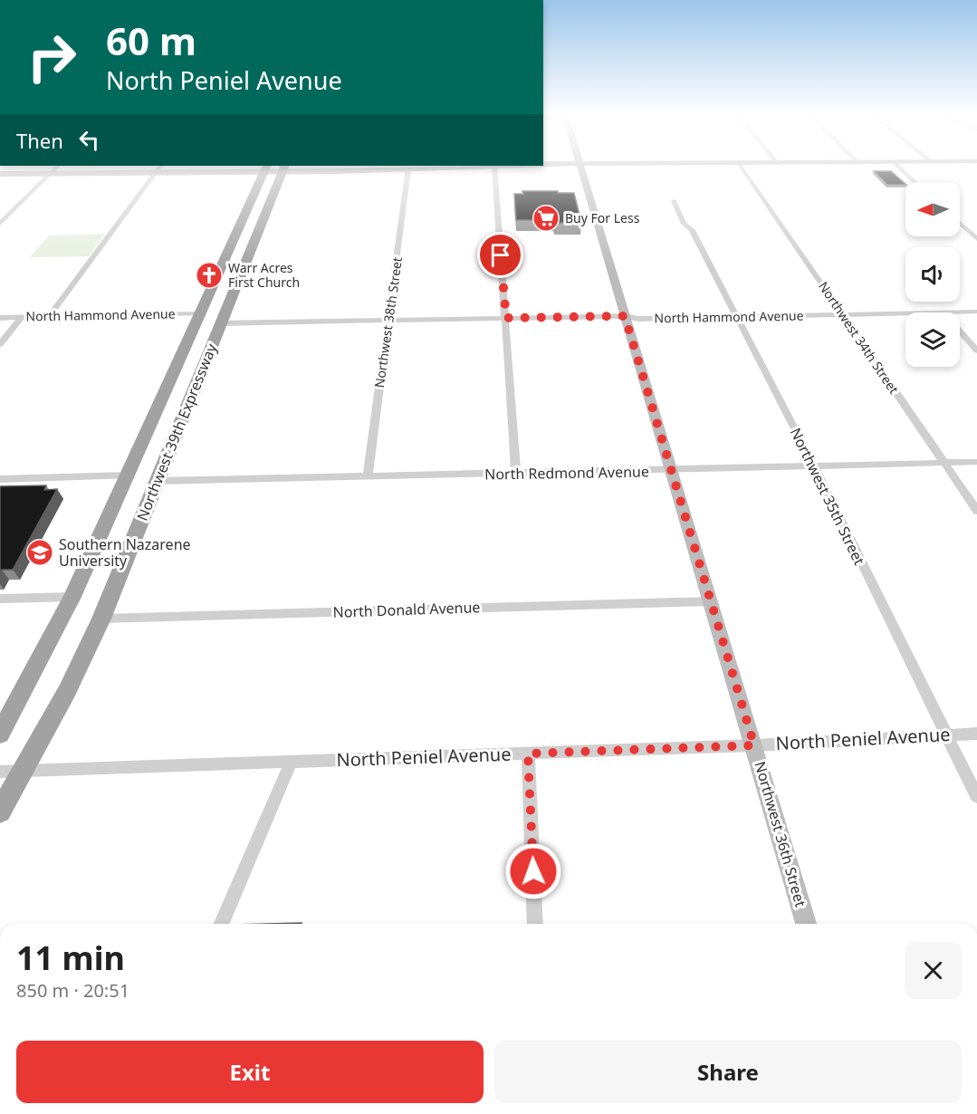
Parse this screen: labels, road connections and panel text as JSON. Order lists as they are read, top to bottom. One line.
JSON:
{"streets":{"highway":["Northwest 39th Expressway"],"main road":["Northwest 36th Street"],"street":["North Hammond Avenue","Northwest 38th Street","Northwest 34th Street","North Redmond Avenue","Northwest 35th Street","North Donald Avenue","North Peniel Avenue"]},"crossings":[["North Hammond Avenue","Northwest 38th Street"],["North Hammond Avenue","Northwest 34th Street"],["North Hammond Avenue","Northwest 39th Expressway"],["North Hammond Avenue","Northwest 35th Street"],["North Hammond Avenue","Northwest 36th Street"],["Northwest 38th Street","North Redmond Avenue"],["Northwest 34th Street","North Redmond Avenue"],["Northwest 39th Expressway","North Redmond Avenue"],["Northwest 39th Expressway","North Donald Avenue"],["Northwest 39th Expressway","North Peniel Avenue"],["North Redmond Avenue","Northwest 35th Street"],["North Redmond Avenue","Northwest 36th Street"],["Northwest 35th Street","North Peniel Avenue"],["North Donald Avenue","Northwest 36th Street"],["North Peniel Avenue","Northwest 36th Street"]],"places":{"supermarket":["Buy For Less"],"church":["Warr Acres First Church"],"school or university":["Southern Nazarene University"]},"north":"left","page":{"turn":["60 m","North Peniel Avenue"],"then":"Then","heading":["11 min","850 m · 20:51"],"buttons":["Exit","Share"]}}
